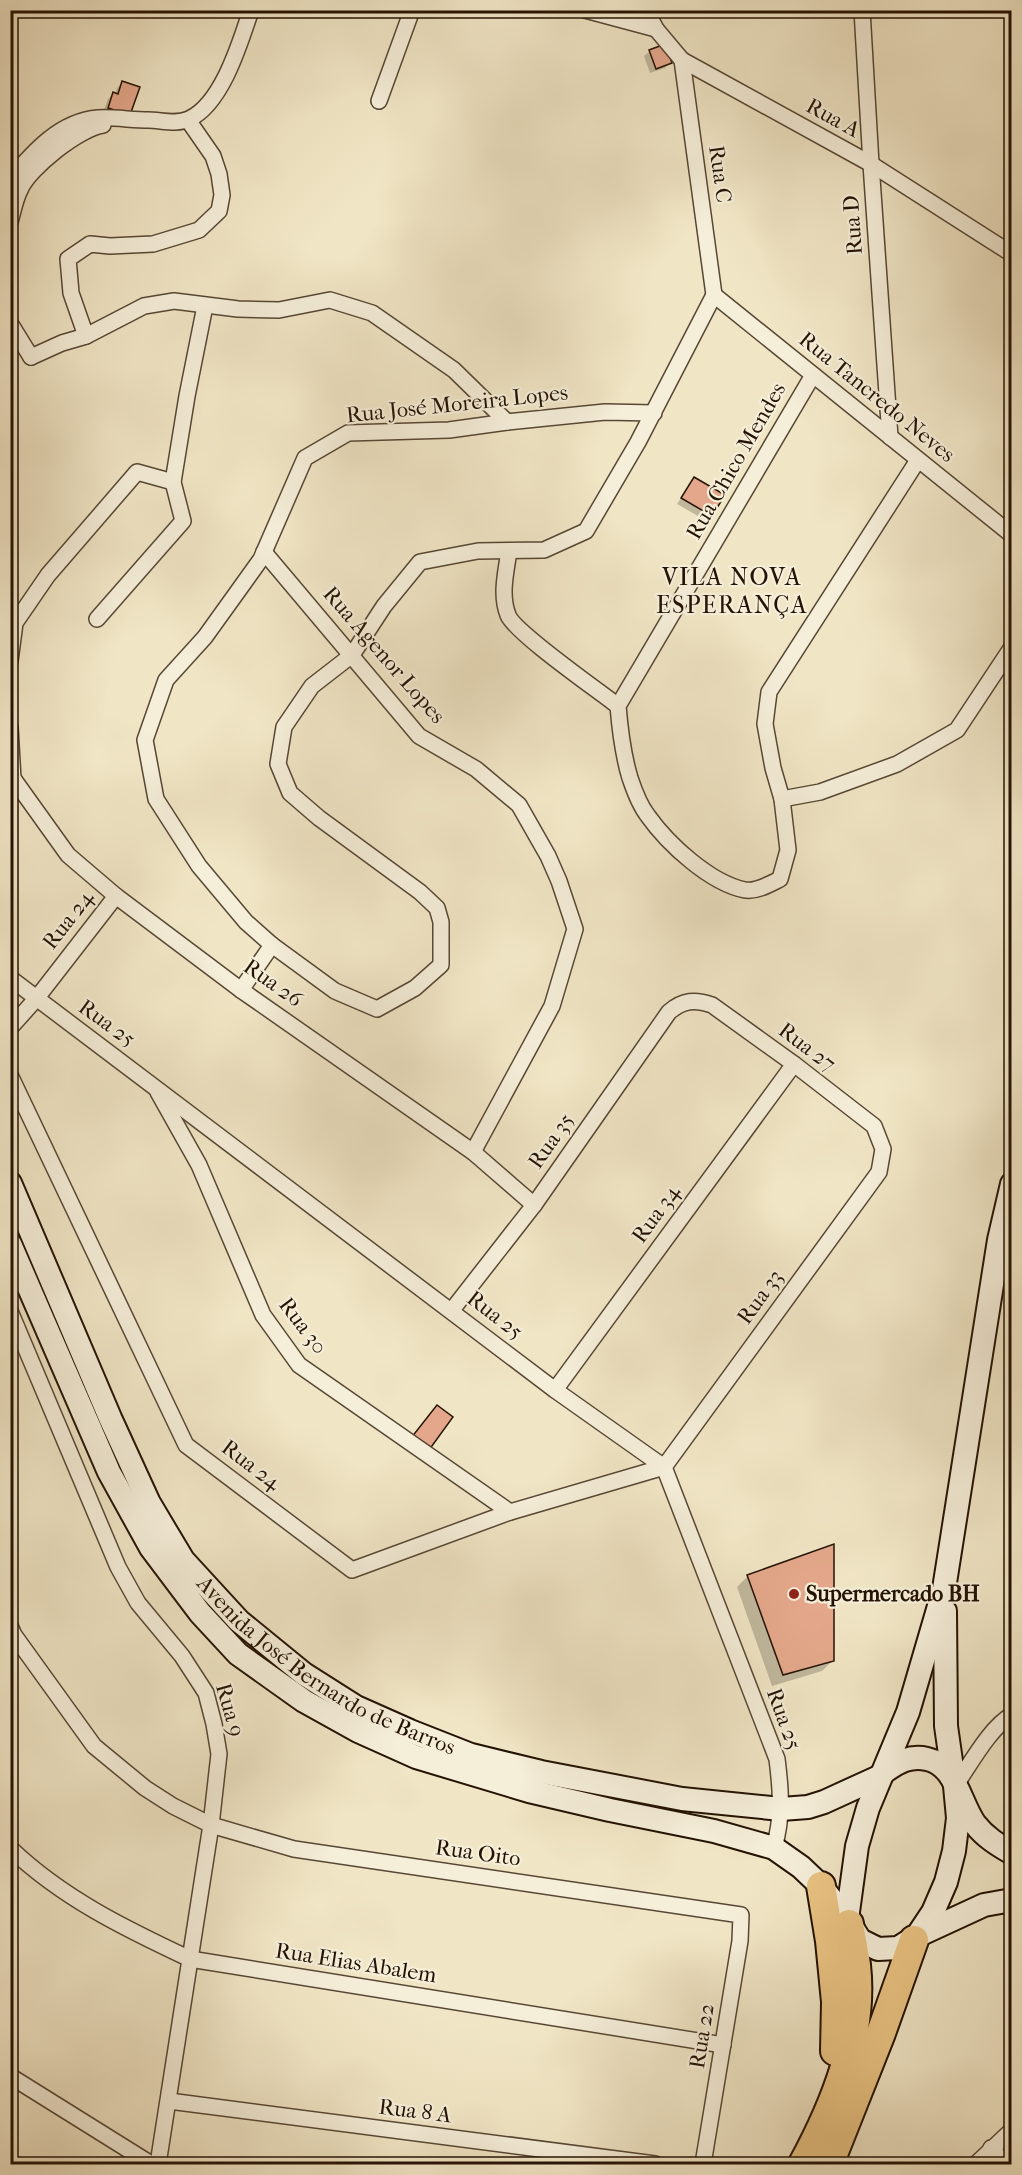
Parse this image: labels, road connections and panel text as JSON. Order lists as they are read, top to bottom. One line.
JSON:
{"streets":{"main road":["Avenida José Bernardo de Barros"],"street":["Rua A","Rua C","Rua D","Rua Tancredo Neves","Rua José Moreira Lopes","Rua Chico Mendes","Rua Agenor Lopes","Rua 24","Rua 26","Rua 25","Rua 27","Rua 35","Rua 34","Rua 33","Rua 30","Rua 9","Rua Oito","Rua Elias Abalem","Rua 22","Rua 8 A"]},"crossings":[["Rua A","Rua C"],["Rua A","Rua D"],["Rua C","Rua Tancredo Neves"],["Rua C","Rua José Moreira Lopes"],["Rua D","Rua Tancredo Neves"],["Rua Tancredo Neves","Rua José Moreira Lopes"],["Rua Tancredo Neves","Rua Chico Mendes"],["Rua José Moreira Lopes","Rua Agenor Lopes"],["Rua Agenor Lopes","Rua 26"],["Rua 24","Rua 26"],["Rua 24","Rua 25"],["Rua 24","Rua 33"],["Rua 24","Rua 30"],["Rua 26","Rua 35"],["Rua 25","Rua 35"],["Rua 25","Rua 34"],["Rua 25","Rua 33"],["Rua 25","Rua 30"],["Rua 25","Avenida José Bernardo de Barros"],["Rua 27","Rua 35"],["Rua 27","Rua 34"],["Rua 27","Rua 33"],["Rua 9","Rua Oito"],["Rua 9","Rua Elias Abalem"],["Rua 9","Rua 8 A"],["Rua Oito","Rua 22"],["Rua Elias Abalem","Rua 22"]],"districts":["VILA NOVA ESPERANÇA"],"places":["Supermercado BH"]}
